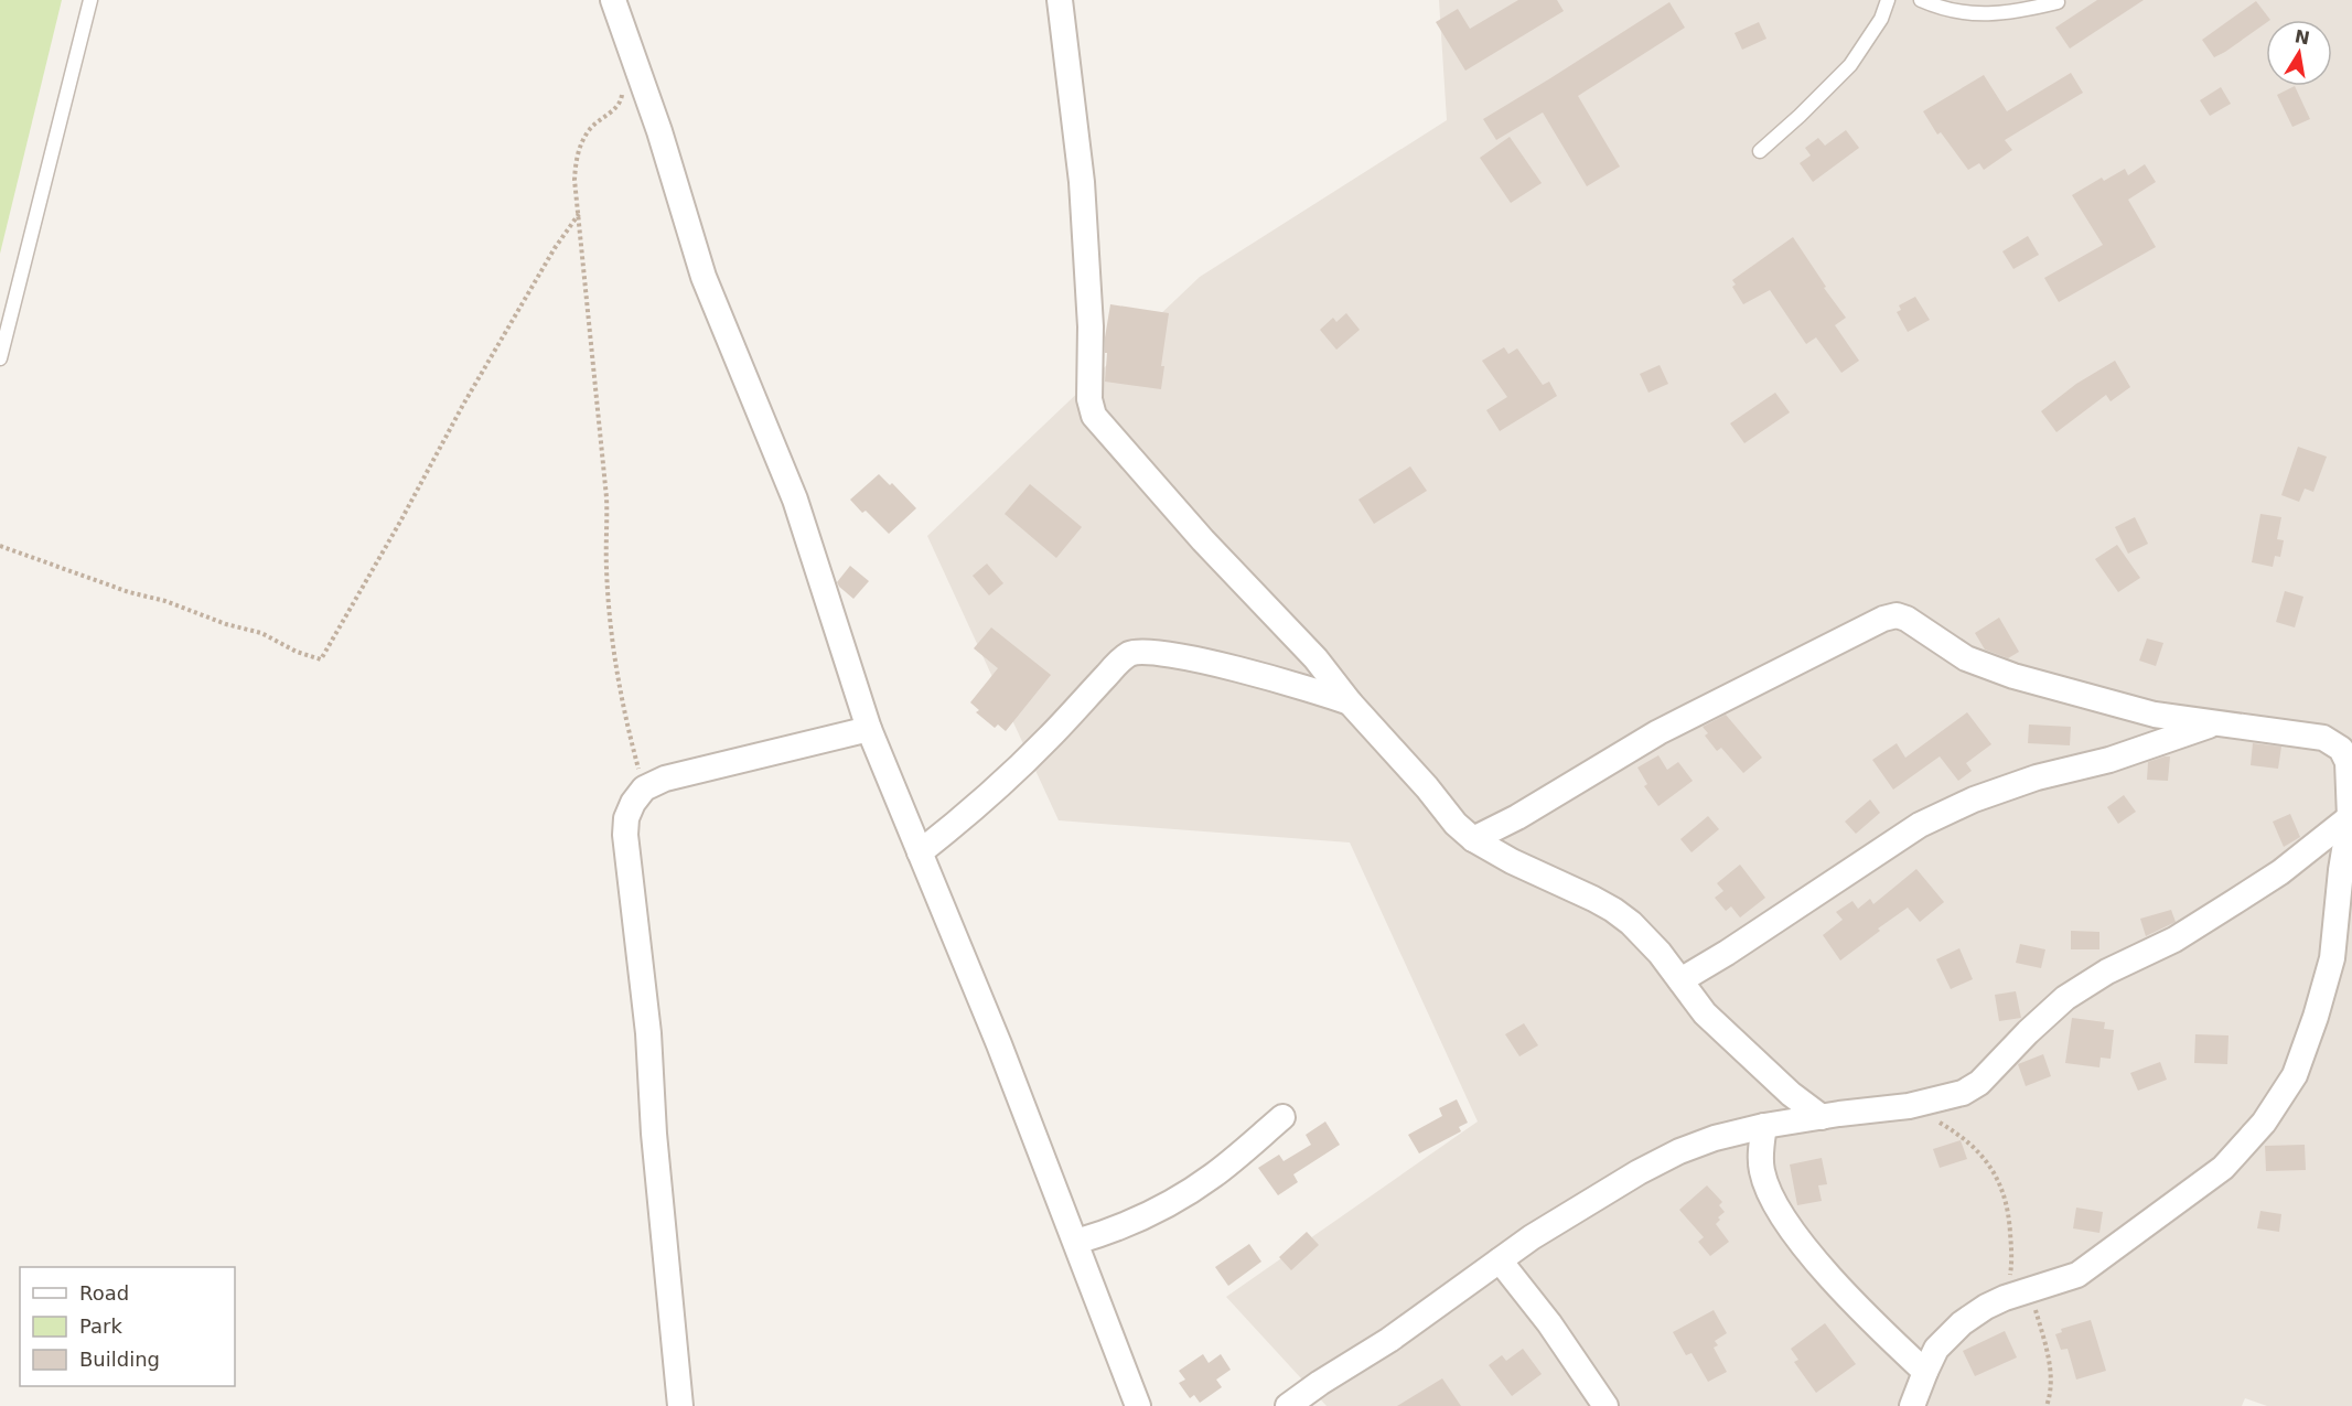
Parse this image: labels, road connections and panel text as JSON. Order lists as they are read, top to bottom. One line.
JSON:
{"legend":["Road","Park","Building"],"north":"top"}
